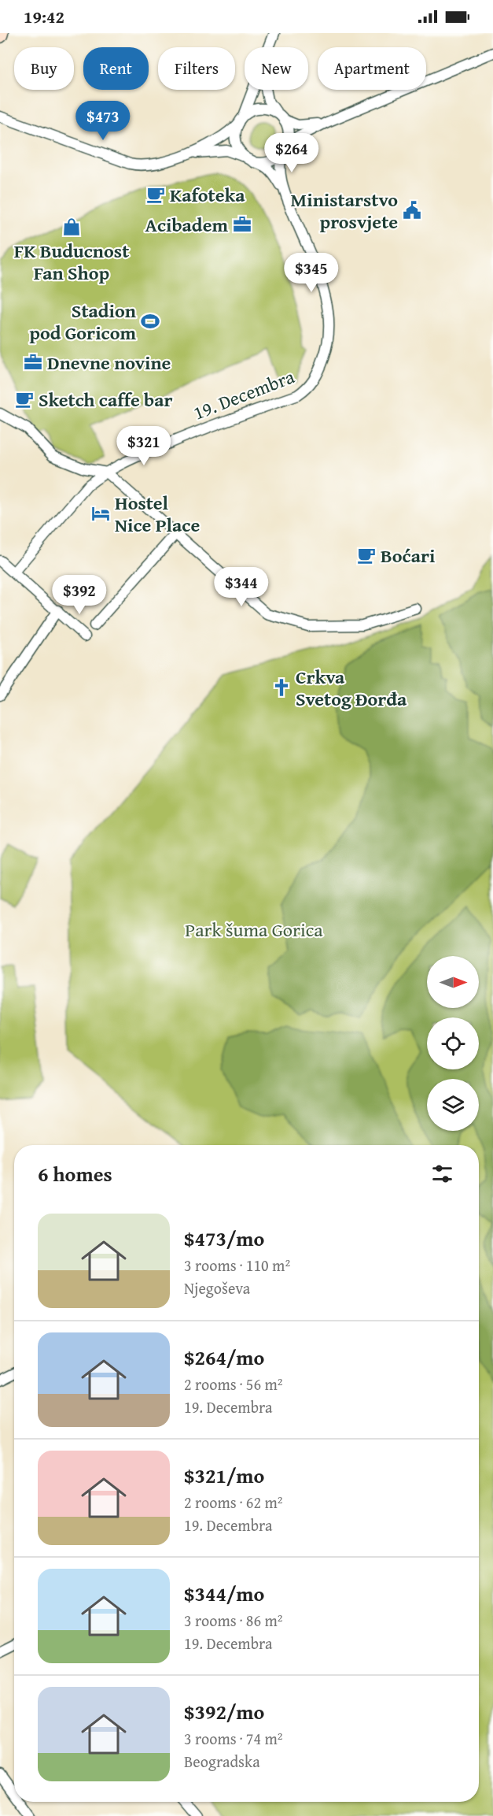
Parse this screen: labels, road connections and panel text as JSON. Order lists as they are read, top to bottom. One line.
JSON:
{"streets":{"street":["19. Decembra"]},"parks":["Park šuma Gorica"],"places":{"cafe":["Kafoteka","Sketch caffe bar","Boćari"],"public building":["Ministarstvo prosvjete"],"office":["Acibadem","Dnevne novine"],"shop":["FK Buducnost Fan Shop"],"sports":["Stadion pod Goricom"],"hotel":["Hostel Nice Place"],"church":["Crkva Svetog Đorđa"]},"north":"right","page":{"status":"19:42","chip":["Buy","Rent","Filters","New","Apartment"],"price":["$473","$264","$345","$321","$344","$392"],"heading":"6 homes","list":[{"name":"$473/mo","note":"3 rooms · 110 m² · Njegoševa"},{"name":"$264/mo","note":"2 rooms · 56 m² · 19. Decembra"},{"name":"$321/mo","note":"2 rooms · 62 m² · 19. Decembra"},{"name":"$344/mo","note":"3 rooms · 86 m² · 19. Decembra"},{"name":"$392/mo","note":"3 rooms · 74 m² · Beogradska"}]}}
